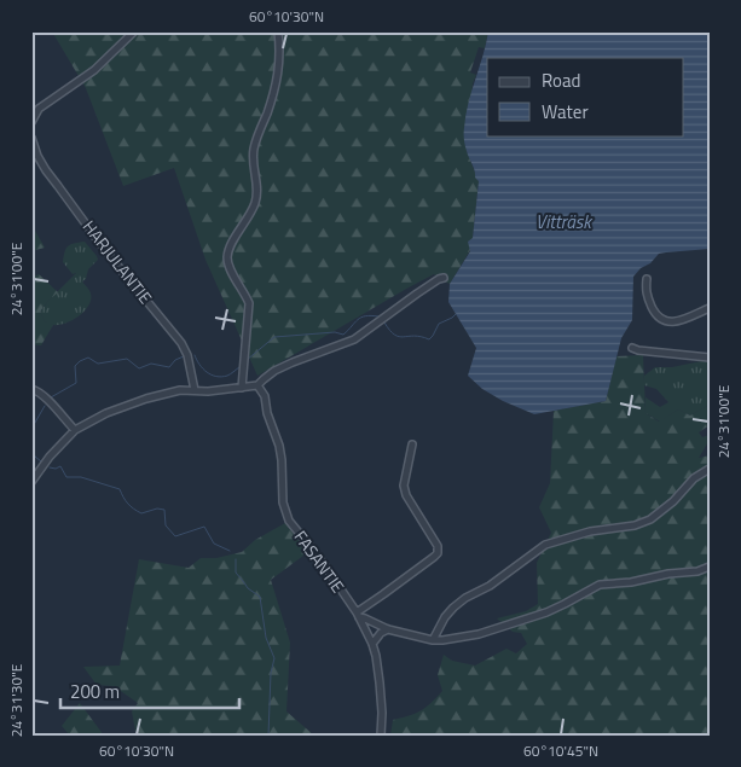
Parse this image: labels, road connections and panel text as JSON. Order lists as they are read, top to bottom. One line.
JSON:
{"streets":{"street":["HARJULANTIE","FASANTIE"]},"water":["Vitträsk"],"legend":["Road","Water"],"scale_bar":"200 m","coordinates":["60°10'30\"N","24°31'00\"E","24°31'30\"E","60°10'45\"N"]}
